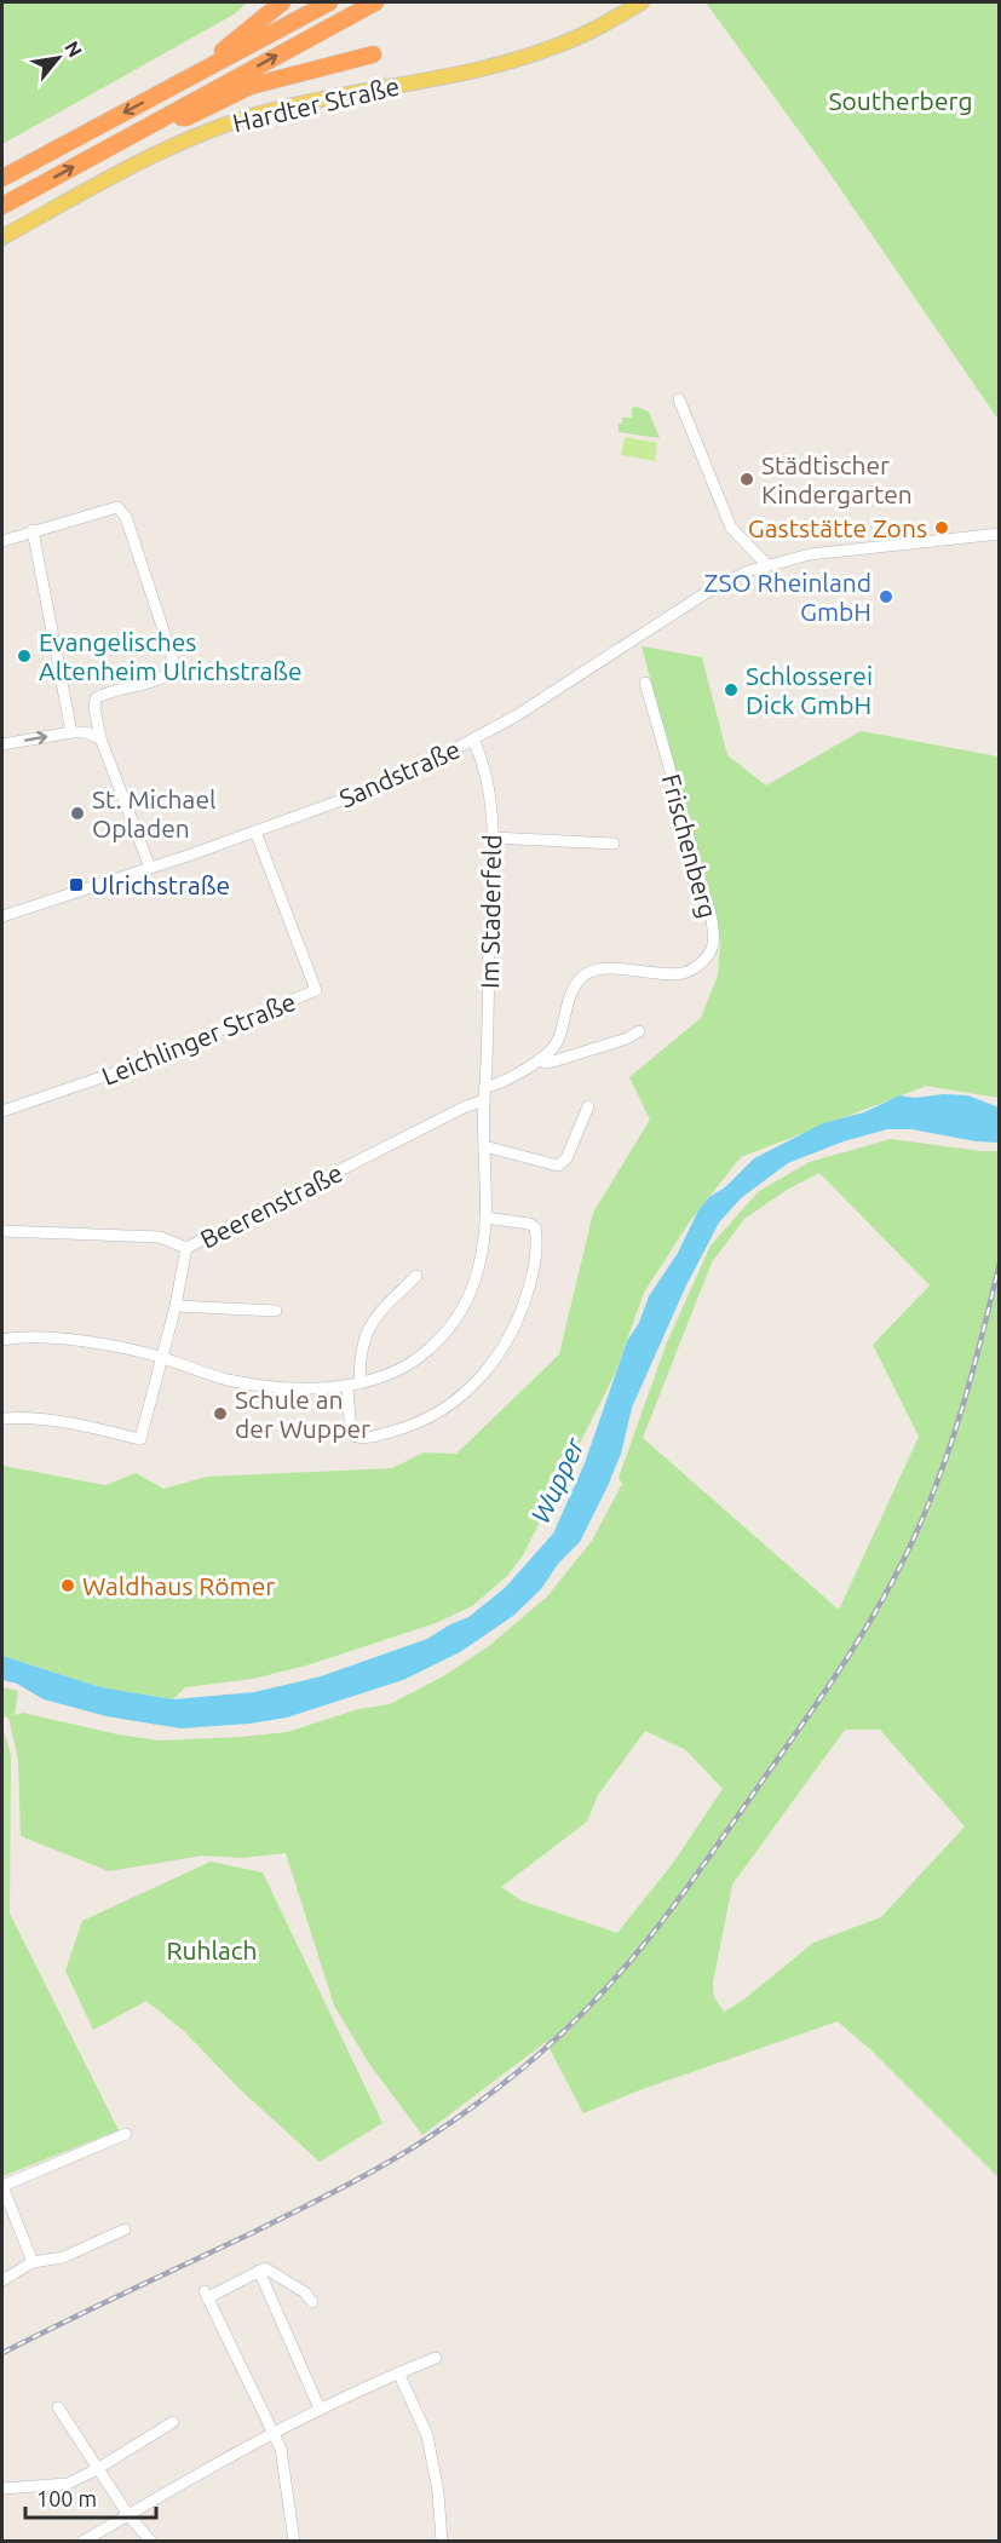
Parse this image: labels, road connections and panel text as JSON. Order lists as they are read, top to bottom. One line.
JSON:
{"streets":{"main road":["Hardter Straße"],"street":["Sandstraße","Frischenberg","Im Staderfeld","Leichlinger Straße","Beerenstraße"]},"crossings":[["Sandstraße","Im Staderfeld"],["Sandstraße","Leichlinger Straße"],["Frischenberg","Im Staderfeld"],["Im Staderfeld","Beerenstraße"]],"water":["Wupper"],"parks":["Southerberg","Ruhlach"],"places":{"other":["Städtischer Kindergarten","Gaststätte Zons","ZSO Rheinland GmbH","Evangelisches Altenheim Ulrichstraße","Schlosserei Dick GmbH","St. Michael Opladen","Schule an der Wupper","Waldhaus Römer"],"transit":["Ulrichstraße"]},"scale_bar":"100 m","north":"top right"}
